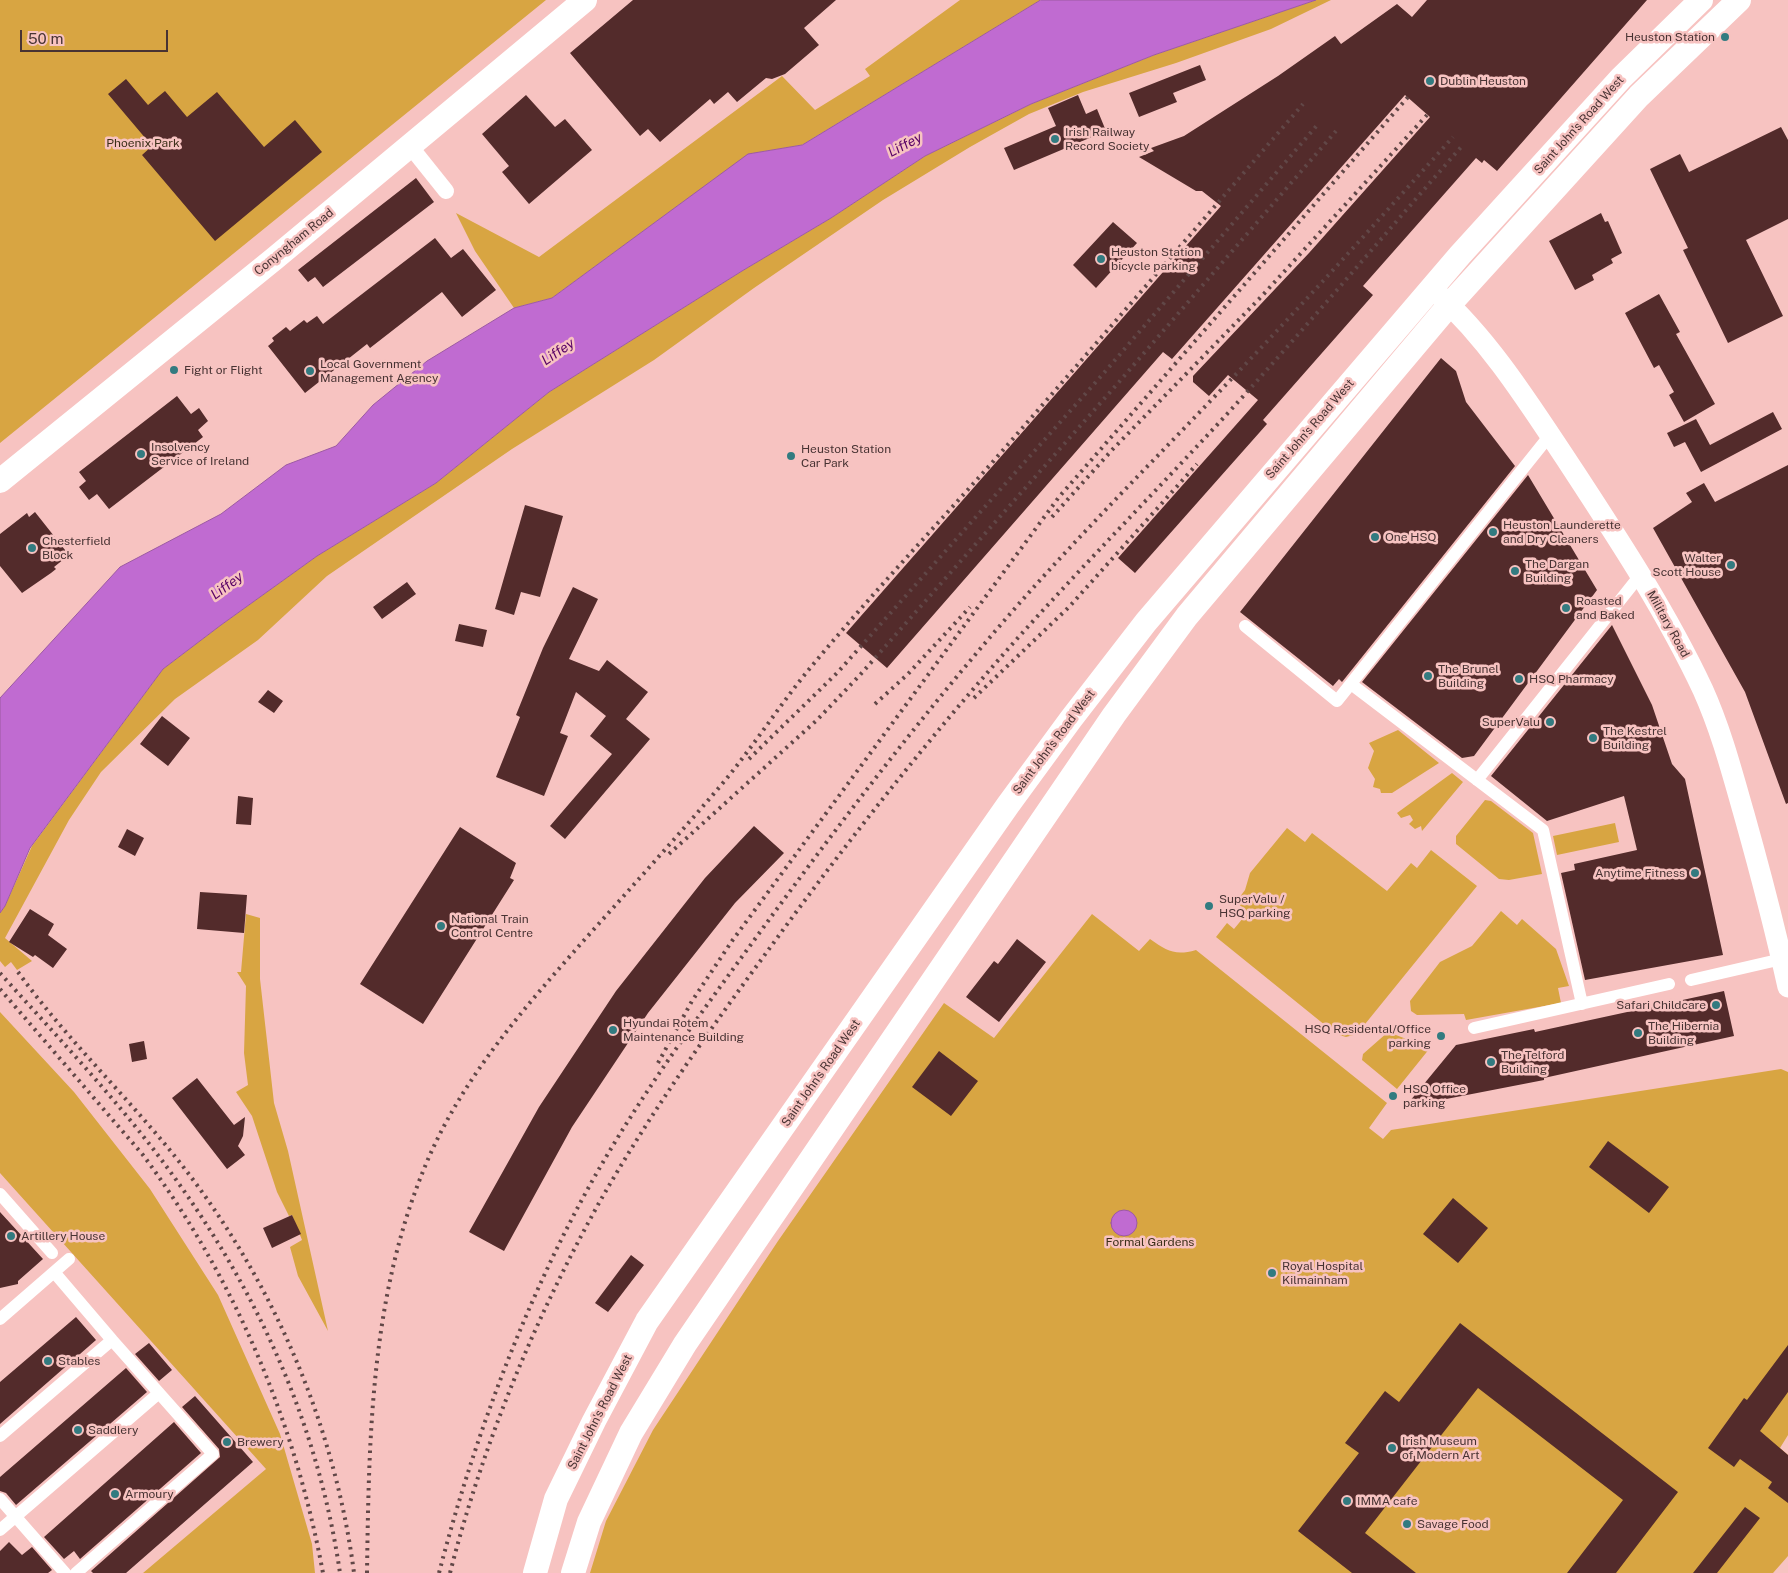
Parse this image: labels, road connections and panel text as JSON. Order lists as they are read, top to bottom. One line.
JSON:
{"streets":{"main road":["Saint John's Road West","Conyngham Road"],"street":["Military Road"]},"crossings":[["Saint John's Road West","Military Road"]],"water":["Liffey"],"parks":["Phoenix Park","Formal Gardens"],"places":["Heuston Station","Dublin Heuston","Irish Railway Record Society","Heuston Station bicycle parking","Fight or Flight","Local Government Management Agency","Insolvency Service of Ireland","Heuston Station Car Park","Heuston Launderette and Dry Cleaners","One HSQ","Chesterfield Block","Walter Scott House","The Dargan Building","Roasted and Baked","The Brunel Building","HSQ Pharmacy","SuperValu","The Kestrel Building","Anytime Fitness","SuperValu / HSQ parking","National Train Control Centre","Safari Childcare","Hyundai Rotem Maintenance Building","The Hibernia Building","HSQ Residental/Office parking","The Telford Building","HSQ Office parking","Artillery House","Royal Hospital Kilmainham","Stables","Saddlery","Brewery","Irish Museum of Modern Art","Armoury","IMMA cafe","Savage Food"],"scale_bar":"50 m"}
